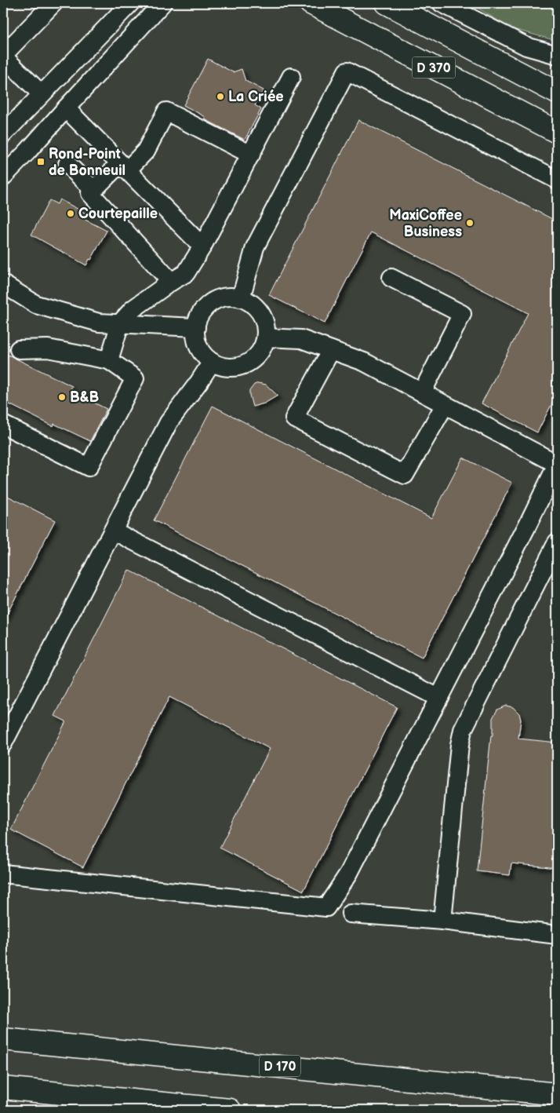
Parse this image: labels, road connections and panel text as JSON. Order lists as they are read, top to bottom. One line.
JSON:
{"streets":{"main road":["D 370","D 170"]},"places":{"other":["La Criée","Courtepaille","MaxiCoffee Business","B&B"],"transit":["Rond-Point de Bonneuil"]}}
